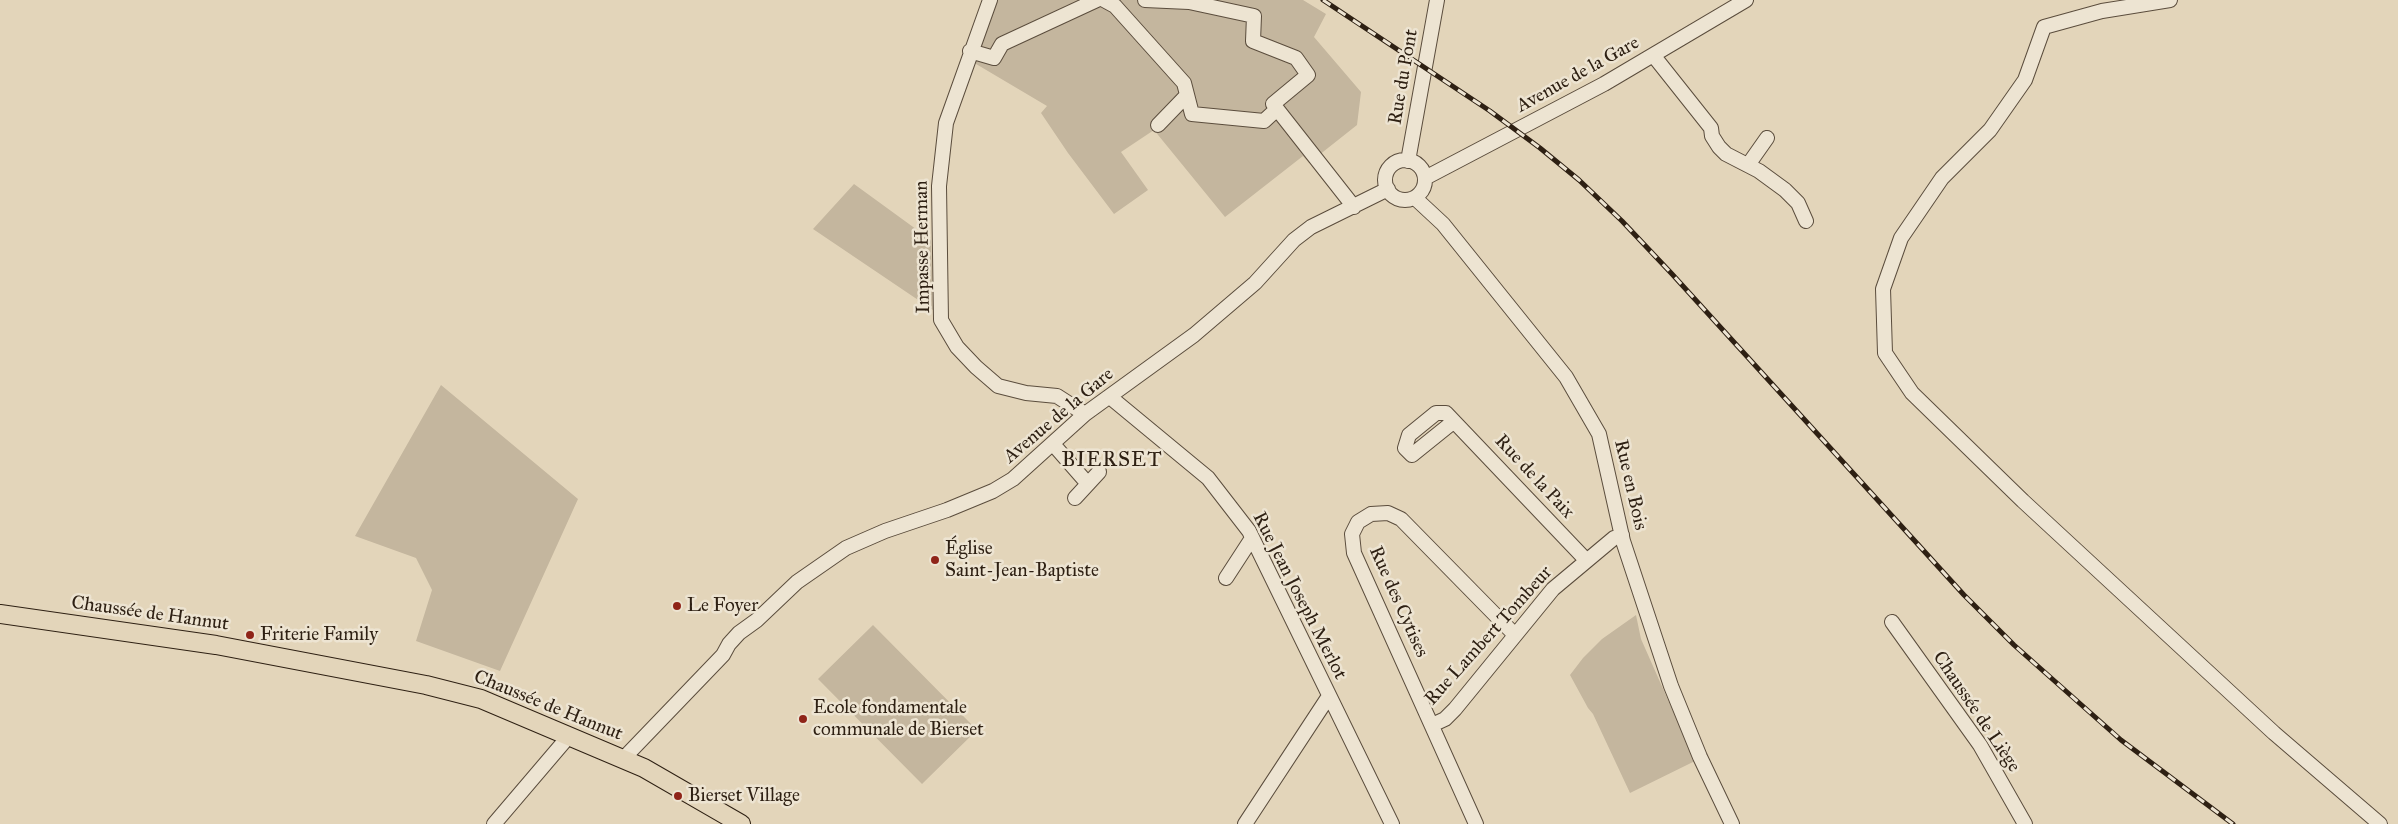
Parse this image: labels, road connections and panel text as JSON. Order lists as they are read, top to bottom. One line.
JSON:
{"streets":{"main road":["Chaussée de Hannut"],"street":["Avenue de la Gare","Rue du Pont","Impasse Herman","Rue de la Paix","Rue en Bois","Rue Jean Joseph Merlot","Rue des Cytises","Rue Lambert Tombeur","Chaussée de Liège"]},"crossings":[["Avenue de la Gare","Rue du Pont"],["Avenue de la Gare","Impasse Herman"],["Avenue de la Gare","Rue en Bois"],["Avenue de la Gare","Rue Jean Joseph Merlot"],["Avenue de la Gare","Chaussée de Hannut"],["Rue du Pont","Rue en Bois"],["Rue de la Paix","Rue Lambert Tombeur"],["Rue en Bois","Rue Lambert Tombeur"],["Rue des Cytises","Rue Lambert Tombeur"]],"districts":["BIERSET"],"places":["Église Saint-Jean-Baptiste","Le Foyer","Friterie Family","Ecole fondamentale communale de Bierset","Bierset Village"]}
